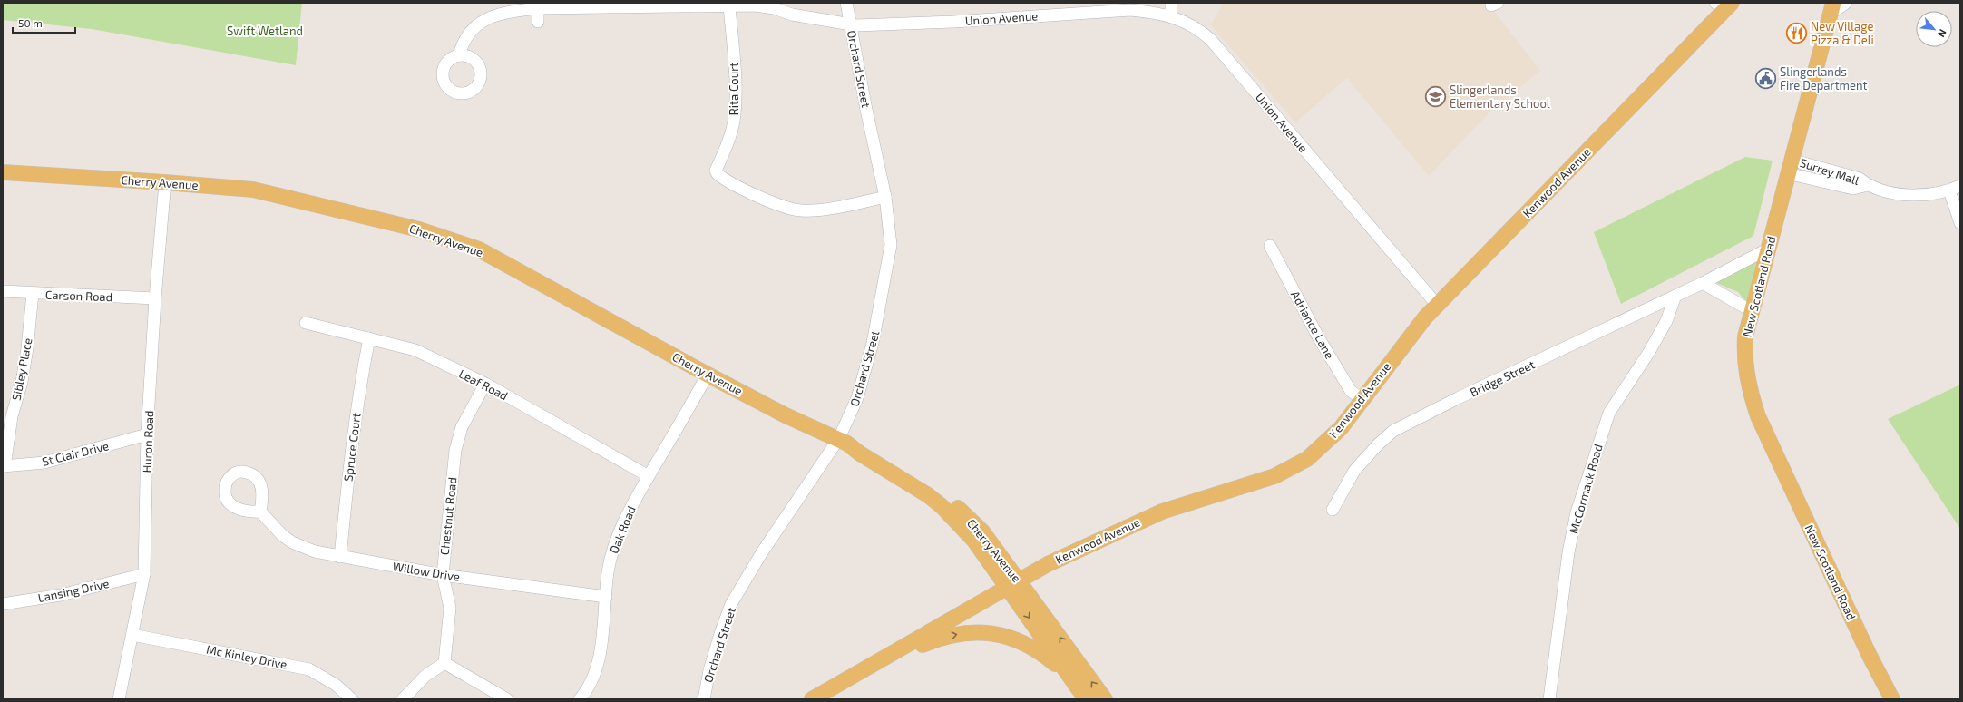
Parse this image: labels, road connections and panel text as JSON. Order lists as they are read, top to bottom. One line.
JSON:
{"streets":{"main road":["Cherry Avenue","Kenwood Avenue","New Scotland Road"],"street":["Union Avenue","Orchard Street","Rita Court","Surrey Mall","Carson Road","Adriance Lane","Sibley Place","Bridge Street","Leaf Road","Huron Road","Spruce Court","St Clair Drive","McCormack Road","Chestnut Road","Oak Road","Willow Drive","Lansing Drive","Mc Kinley Drive"]},"crossings":[["Union Avenue","Orchard Street"],["Union Avenue","Rita Court"],["Union Avenue","Kenwood Avenue"],["Orchard Street","Rita Court"],["Orchard Street","Cherry Avenue"],["Surrey Mall","New Scotland Road"],["Cherry Avenue","Kenwood Avenue"],["Cherry Avenue","Huron Road"],["Cherry Avenue","Oak Road"],["Kenwood Avenue","Adriance Lane"],["New Scotland Road","Bridge Street"],["Carson Road","Sibley Place"],["Carson Road","Huron Road"],["Sibley Place","St Clair Drive"],["Bridge Street","McCormack Road"],["Leaf Road","Spruce Court"],["Leaf Road","Chestnut Road"],["Leaf Road","Oak Road"],["Huron Road","St Clair Drive"],["Huron Road","Lansing Drive"],["Huron Road","Mc Kinley Drive"],["Spruce Court","Willow Drive"],["Chestnut Road","Willow Drive"],["Oak Road","Willow Drive"]],"parks":["Swift Wetland"],"places":{"restaurant":["New Village Pizza & Deli"],"public building":["Slingerlands Fire Department"],"school or university":["Slingerlands Elementary School"]},"scale_bar":"50 m","north":"bottom right"}
